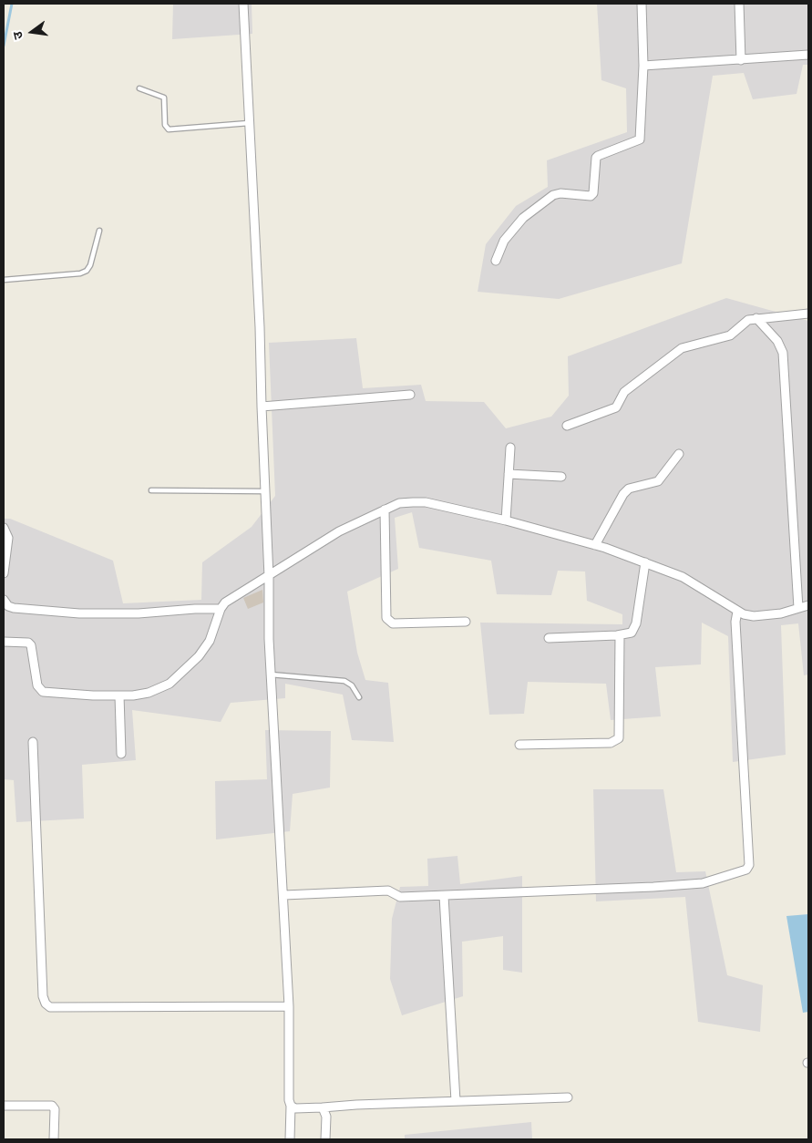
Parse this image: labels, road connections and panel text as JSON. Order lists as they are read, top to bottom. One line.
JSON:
{"north":"left"}
